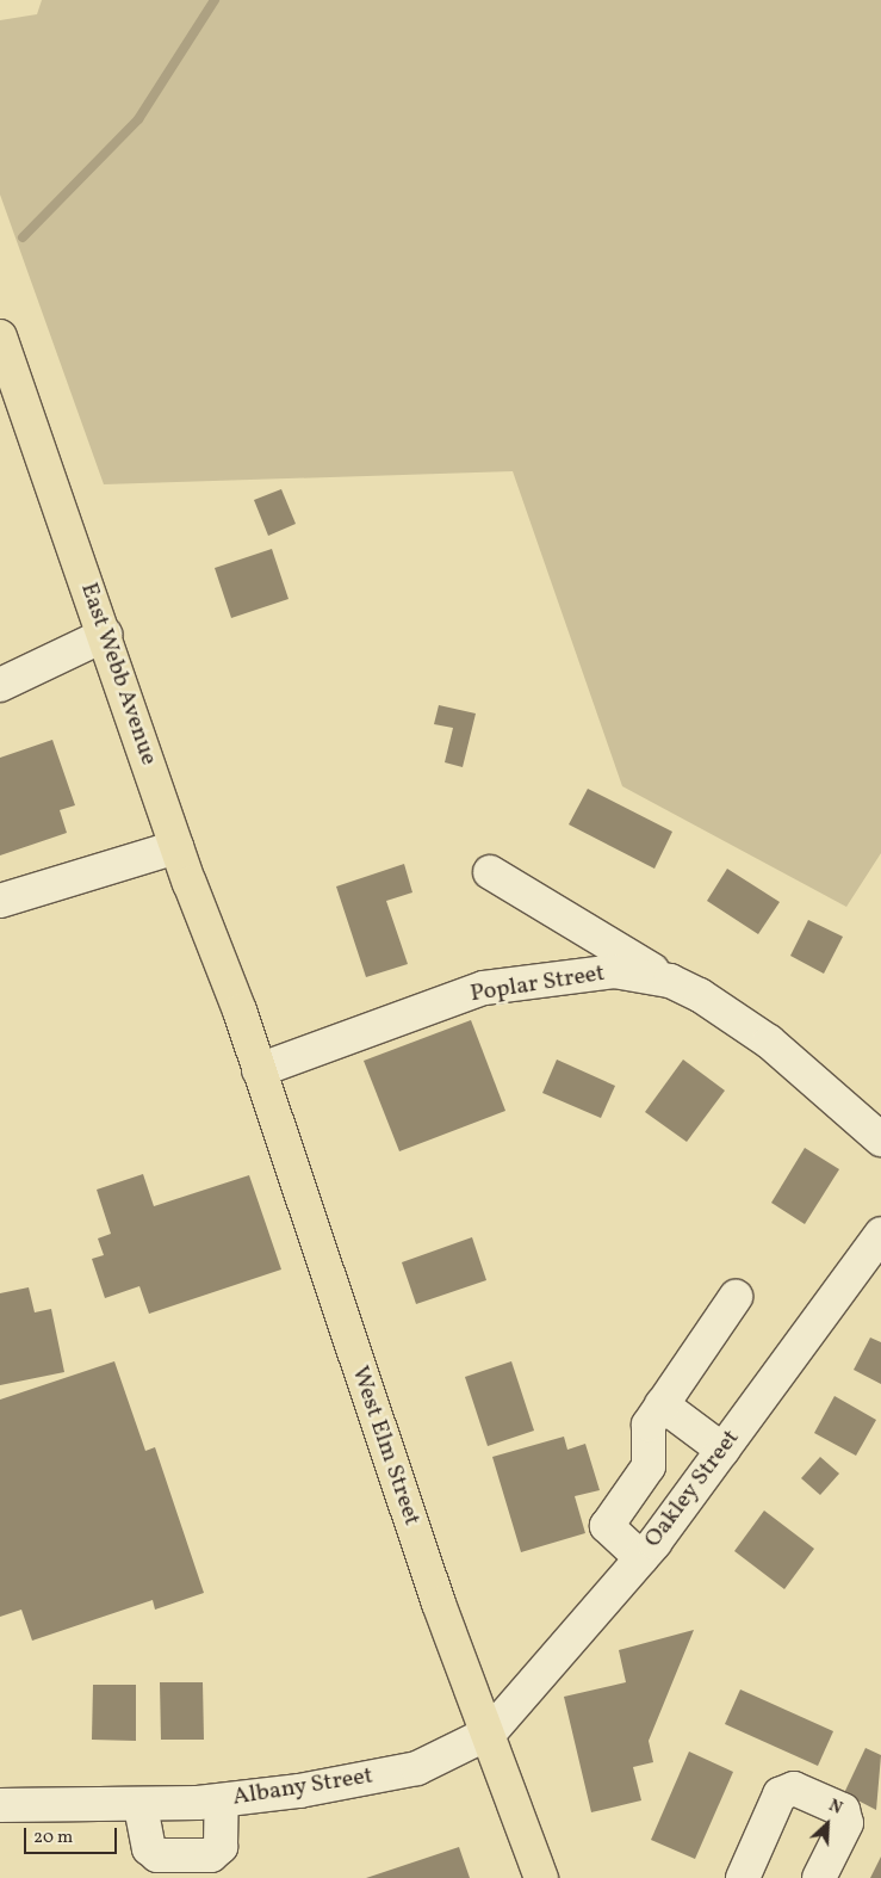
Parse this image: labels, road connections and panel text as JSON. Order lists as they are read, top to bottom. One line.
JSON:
{"streets":{"highway":["East Webb Avenue","West Elm Street"],"street":["Poplar Street","Oakley Street","Albany Street"]},"crossings":[["East Webb Avenue","West Elm Street"],["Poplar Street","West Elm Street"],["West Elm Street","Oakley Street"],["West Elm Street","Albany Street"],["Oakley Street","Albany Street"]],"scale_bar":"20 m","north":"top right"}
